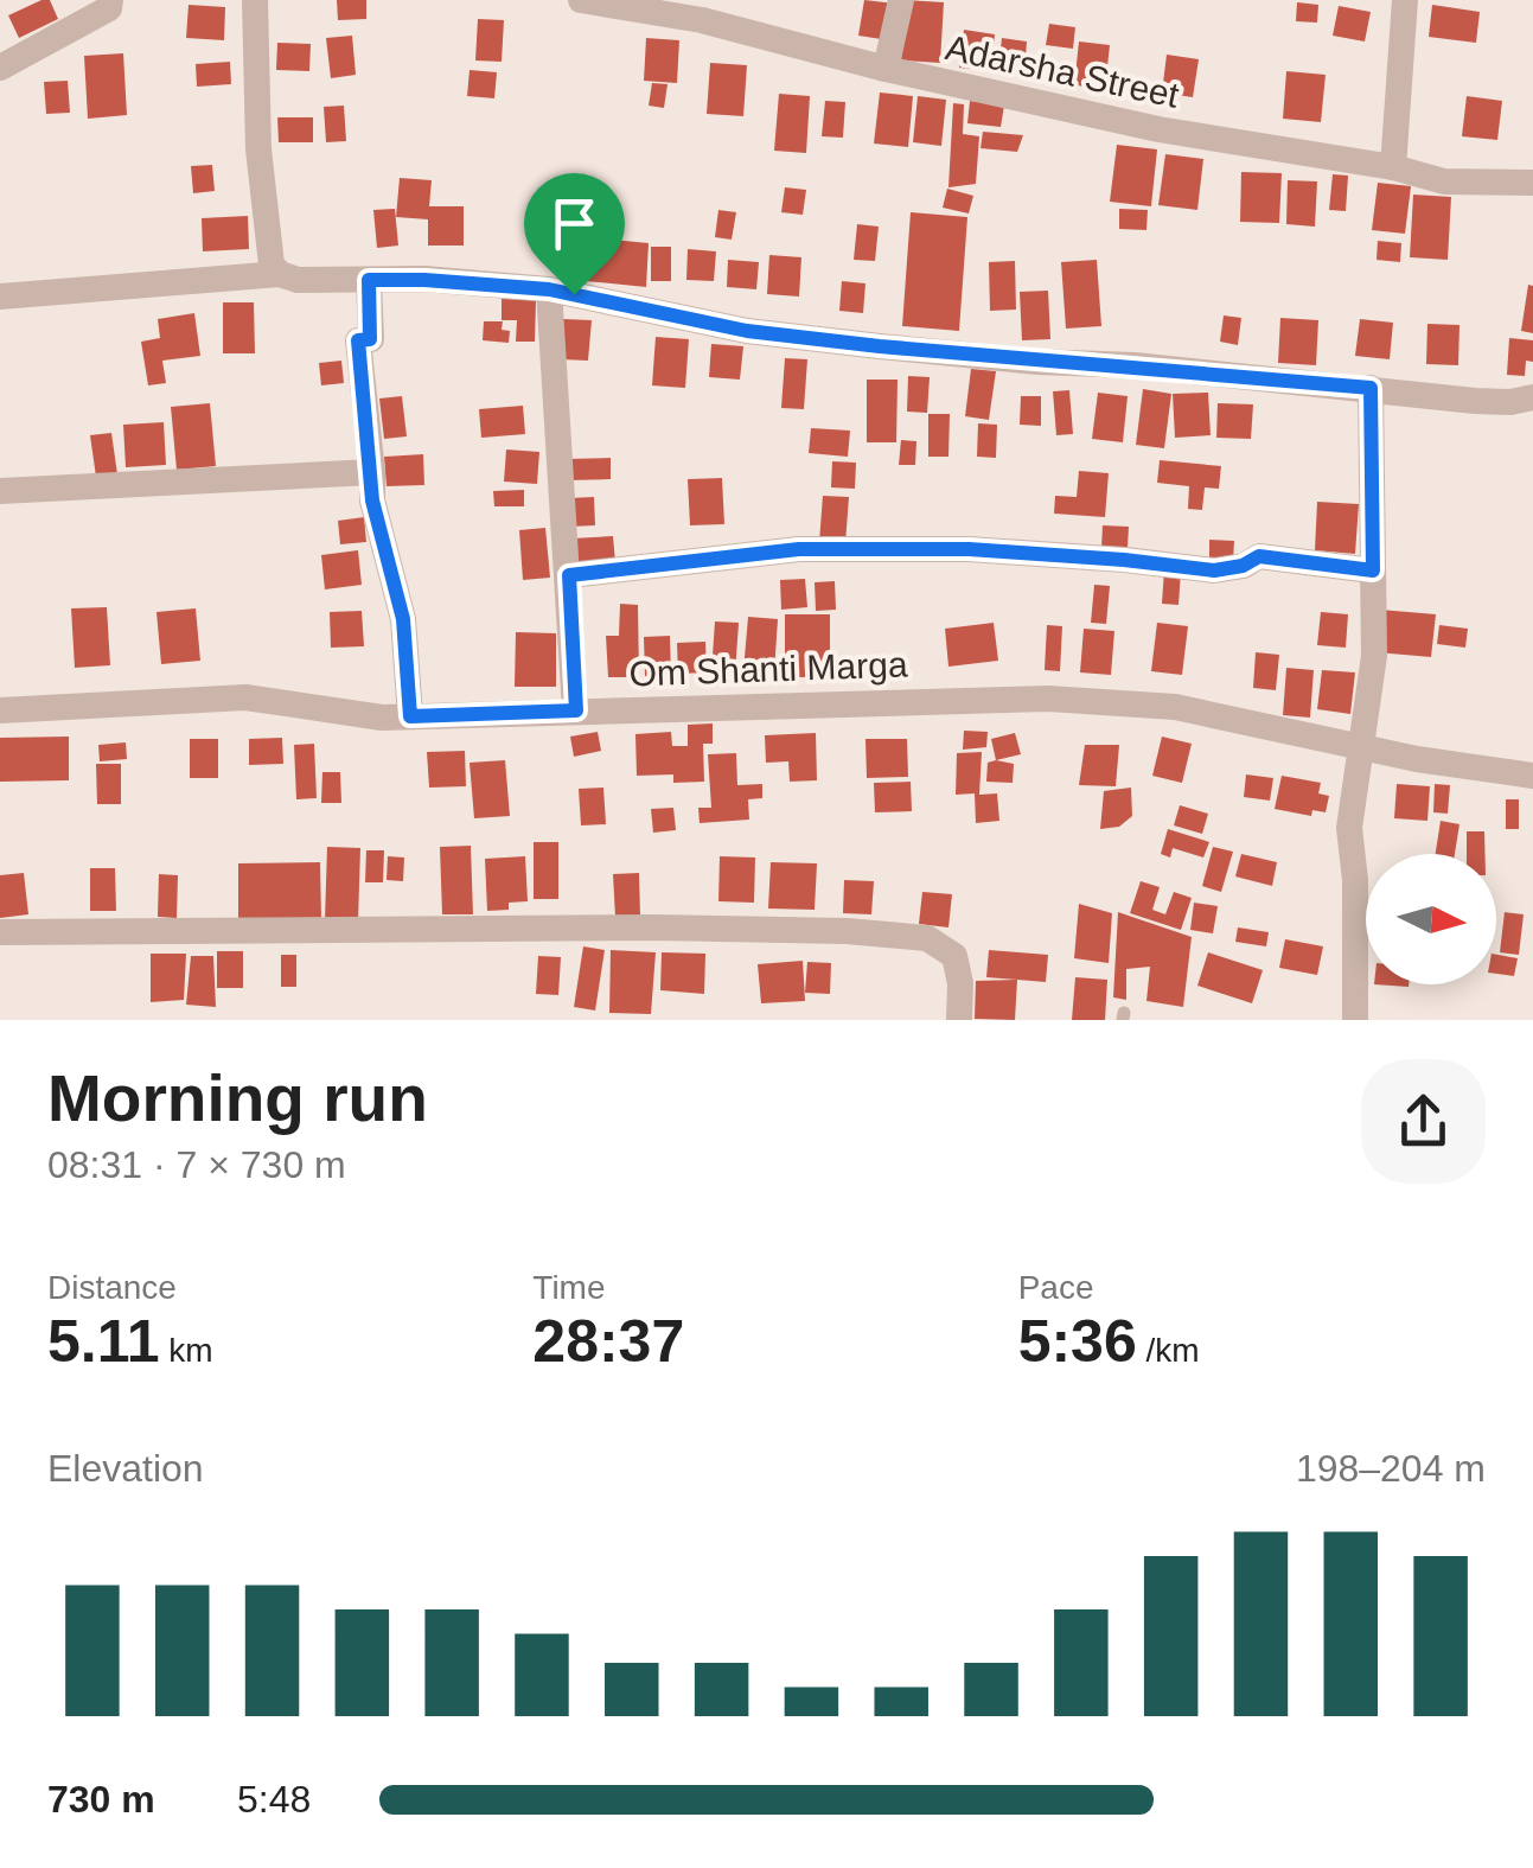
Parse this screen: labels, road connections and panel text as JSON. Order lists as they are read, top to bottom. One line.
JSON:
{"streets":{"street":["Adarsha Street","Om Shanti Marga"]},"north":"right","page":{"heading":["Morning run","08:31 · 7 × 730 m"],"stats":[["Distance","5.11 km"],["Time","28:37"],["Pace","5:36 /km"]],"chart":["Elevation","198–204 m"],"list":[{"name":"730 m","note":"5:48"}]}}
